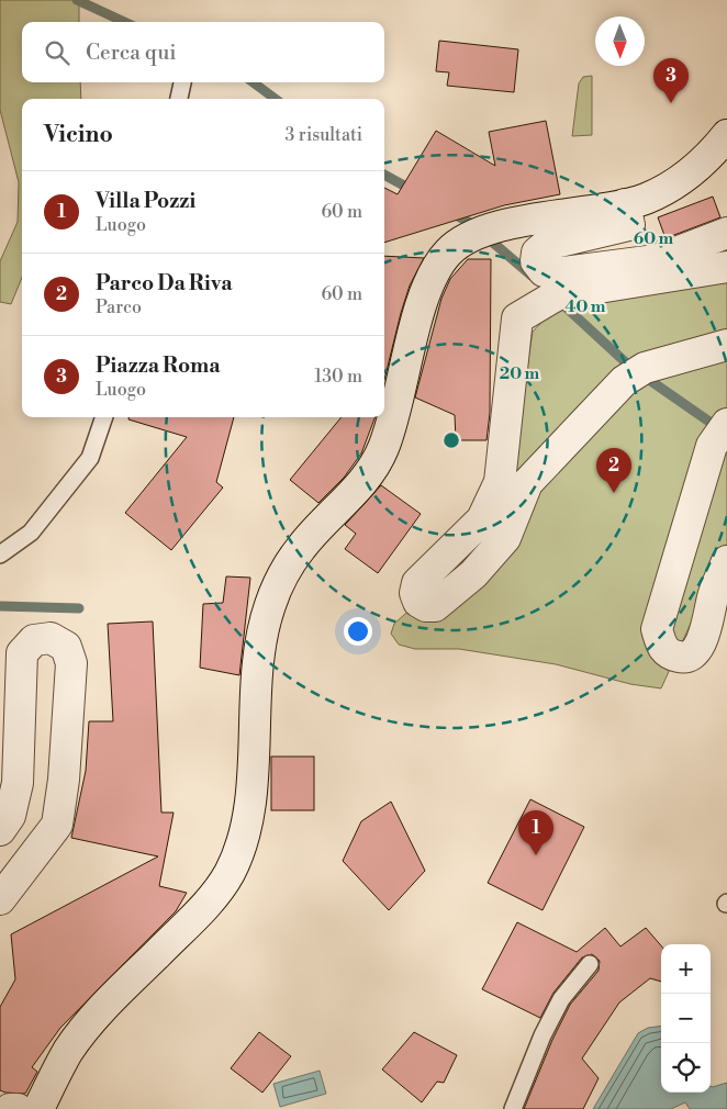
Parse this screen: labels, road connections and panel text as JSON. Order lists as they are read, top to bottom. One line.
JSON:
{"north":"bottom","page":{"search":"Cerca qui","pins":["3","2","1"],"heading":["Vicino","3 risultati"],"list":[{"mark":"1","name":"Villa Pozzi","note":"Luogo","value":"60 m"},{"mark":"2","name":"Parco Da Riva","note":"Parco","value":"60 m"},{"mark":"3","name":"Piazza Roma","note":"Luogo","value":"130 m"}],"map_buttons":["+","−"]},"rings":["60 m","40 m","20 m"]}
